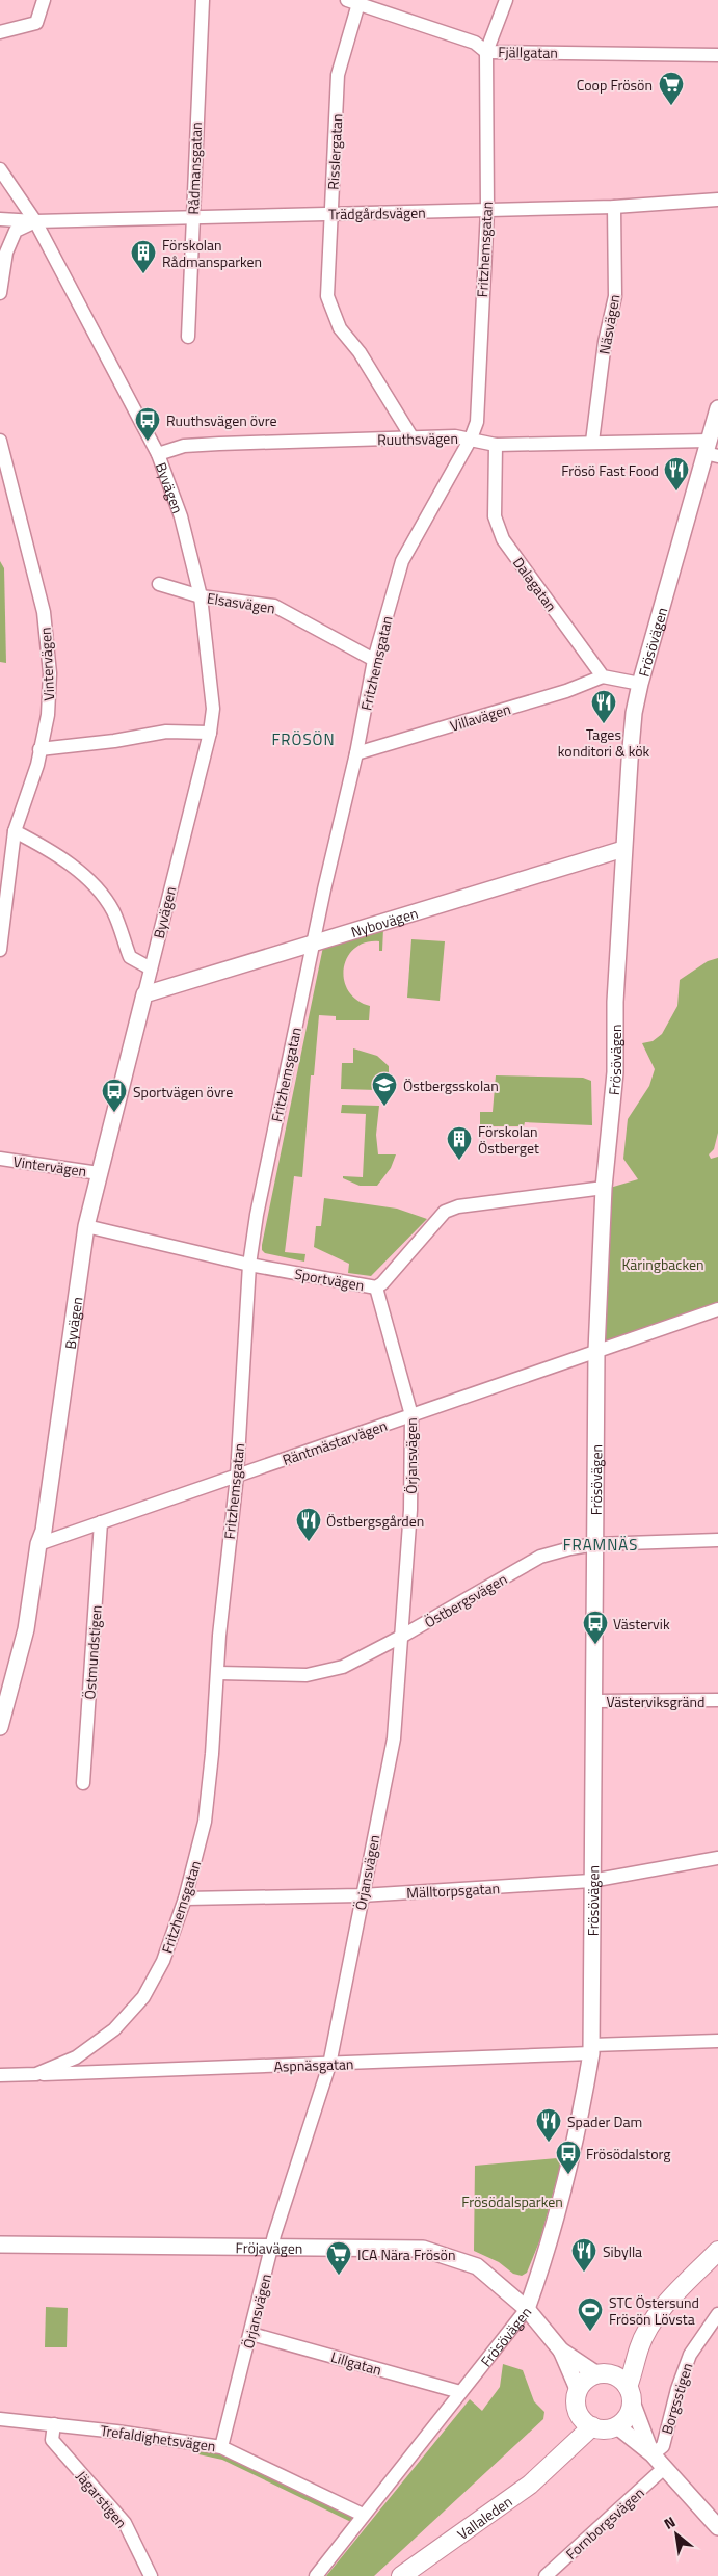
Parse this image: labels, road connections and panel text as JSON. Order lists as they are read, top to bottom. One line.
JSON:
{"streets":{"main road":["Vallaleden"],"street":["Fjällgatan","Risslergatan","Rådmansgatan","Trädgårdsvägen","Fritzhemsgatan","Näsvägen","Ruuthsvägen","Byvägen","Dalagatan","Elsasvägen","Frösövägen","Vintervägen","Villavägen","Nybovägen","Sportvägen","Räntmästarvägen","Örjansvägen","Östbergsvägen","Östmundstigen","Västerviksgränd","Mälltorpsgatan","Aspnäsgatan","Fröjavägen","Lillgatan","Borgsstigen","Trefaldighetsvägen","Jägarstigen","Fornborgsvägen"]},"crossings":[["Fjällgatan","Risslergatan"],["Fjällgatan","Fritzhemsgatan"],["Risslergatan","Trädgårdsvägen"],["Risslergatan","Ruuthsvägen"],["Rådmansgatan","Trädgårdsvägen"],["Trädgårdsvägen","Fritzhemsgatan"],["Trädgårdsvägen","Näsvägen"],["Trädgårdsvägen","Byvägen"],["Fritzhemsgatan","Ruuthsvägen"],["Fritzhemsgatan","Elsasvägen"],["Fritzhemsgatan","Villavägen"],["Fritzhemsgatan","Nybovägen"],["Fritzhemsgatan","Sportvägen"],["Fritzhemsgatan","Räntmästarvägen"],["Fritzhemsgatan","Östbergsvägen"],["Fritzhemsgatan","Mälltorpsgatan"],["Fritzhemsgatan","Aspnäsgatan"],["Näsvägen","Ruuthsvägen"],["Ruuthsvägen","Byvägen"],["Ruuthsvägen","Dalagatan"],["Ruuthsvägen","Frösövägen"],["Byvägen","Elsasvägen"],["Byvägen","Vintervägen"],["Byvägen","Nybovägen"],["Byvägen","Sportvägen"],["Byvägen","Räntmästarvägen"],["Dalagatan","Villavägen"],["Frösövägen","Nybovägen"],["Frösövägen","Sportvägen"],["Frösövägen","Räntmästarvägen"],["Frösövägen","Östbergsvägen"],["Frösövägen","Västerviksgränd"],["Frösövägen","Mälltorpsgatan"],["Frösövägen","Aspnäsgatan"],["Frösövägen","Fröjavägen"],["Frösövägen","Lillgatan"],["Frösövägen","Trefaldighetsvägen"],["Sportvägen","Örjansvägen"],["Räntmästarvägen","Örjansvägen"],["Räntmästarvägen","Östmundstigen"],["Örjansvägen","Östbergsvägen"],["Örjansvägen","Mälltorpsgatan"],["Örjansvägen","Aspnäsgatan"],["Örjansvägen","Fröjavägen"],["Örjansvägen","Lillgatan"],["Örjansvägen","Trefaldighetsvägen"],["Fröjavägen","Vallaleden"],["Trefaldighetsvägen","Jägarstigen"]],"districts":["FRÖSÖN","FRAMNÄS"],"parks":["Käringbacken","Frösödalsparken"],"places":{"supermarket":["Coop Frösön","ICA Nära Frösön"],"building":["Förskolan Rådmansparken","Förskolan Östberget"],"bus stop":["Ruuthsvägen övre","Sportvägen övre","Västervik","Frösödalstorg"],"restaurant":["Frösö Fast Food","Tages konditori & kök","Östbergsgården","Spader Dam","Sibylla"],"school or university":["Östbergsskolan"],"sports":["STC Östersund Frösön Lövsta"]},"north":"top left"}
